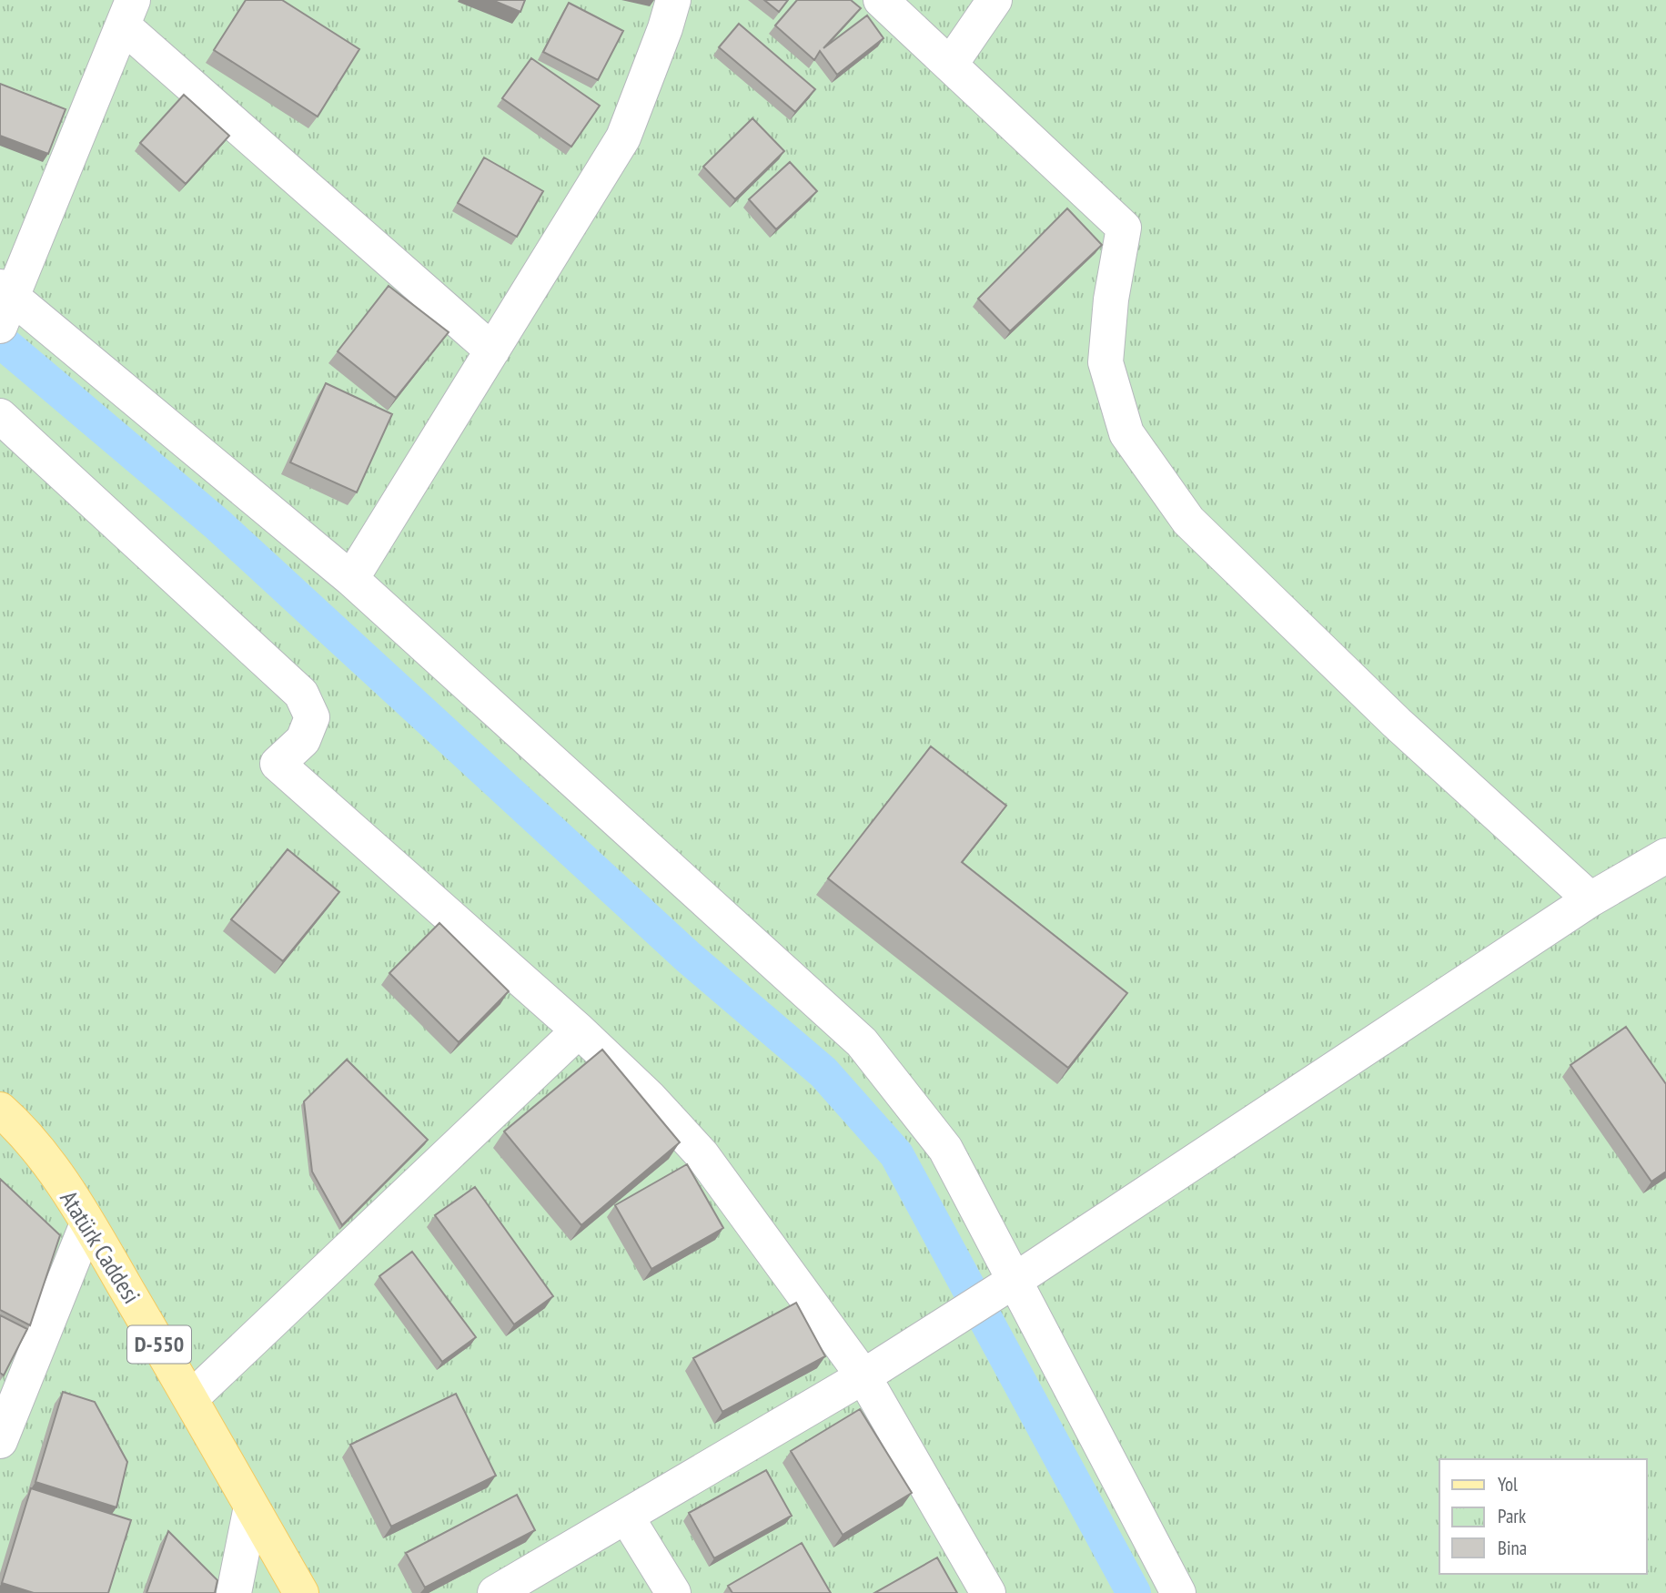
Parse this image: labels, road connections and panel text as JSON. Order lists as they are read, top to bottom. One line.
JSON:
{"streets":{"main road":["Atatürk Caddesi","D-550"]},"legend":["Yol","Park","Bina"]}
